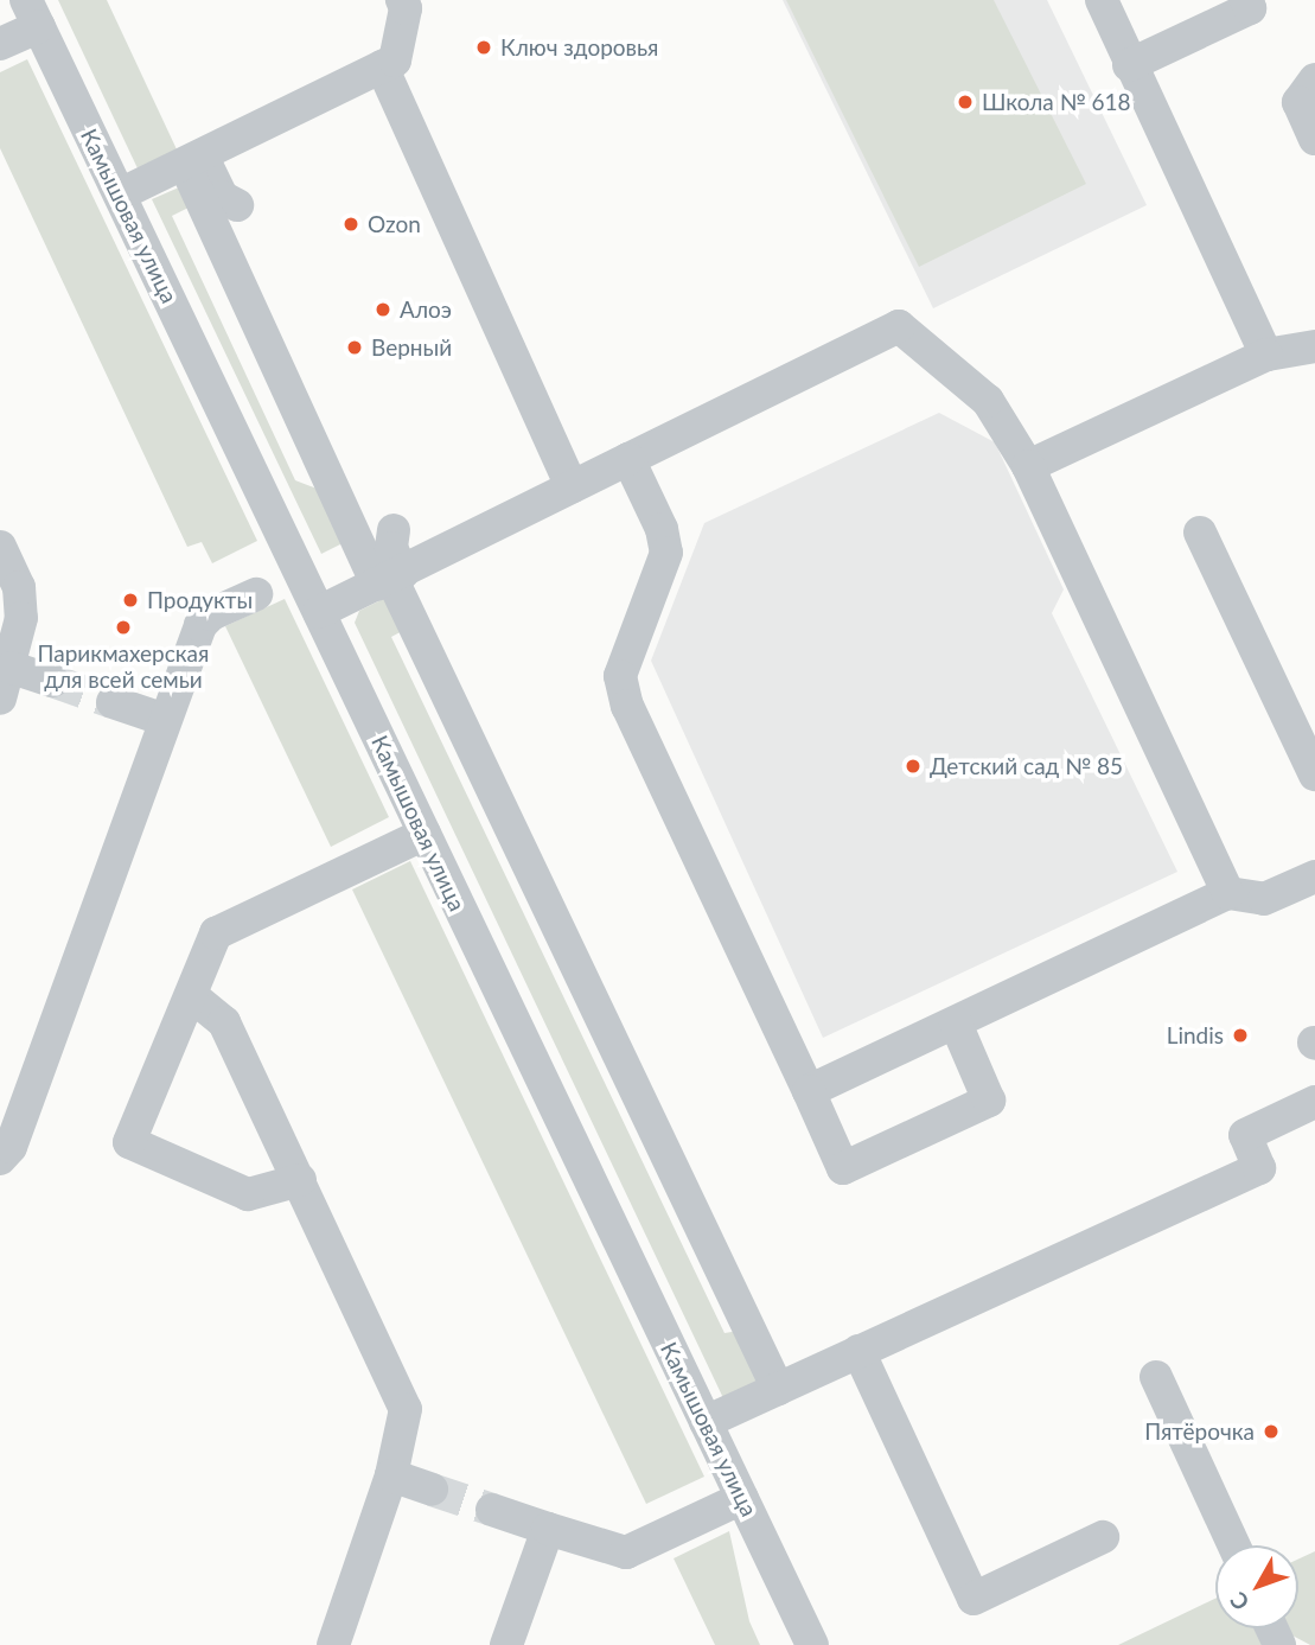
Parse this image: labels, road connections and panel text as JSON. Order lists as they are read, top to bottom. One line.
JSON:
{"streets":{"street":["Камышовая улица"]},"places":["Ключ здоровья","Школа № 618","Ozon","Алоэ","Верный","Продукты","Парикмахерская для всей семьи","Детский сад № 85","Lindis","Пятёрочка"],"north":"bottom left"}
